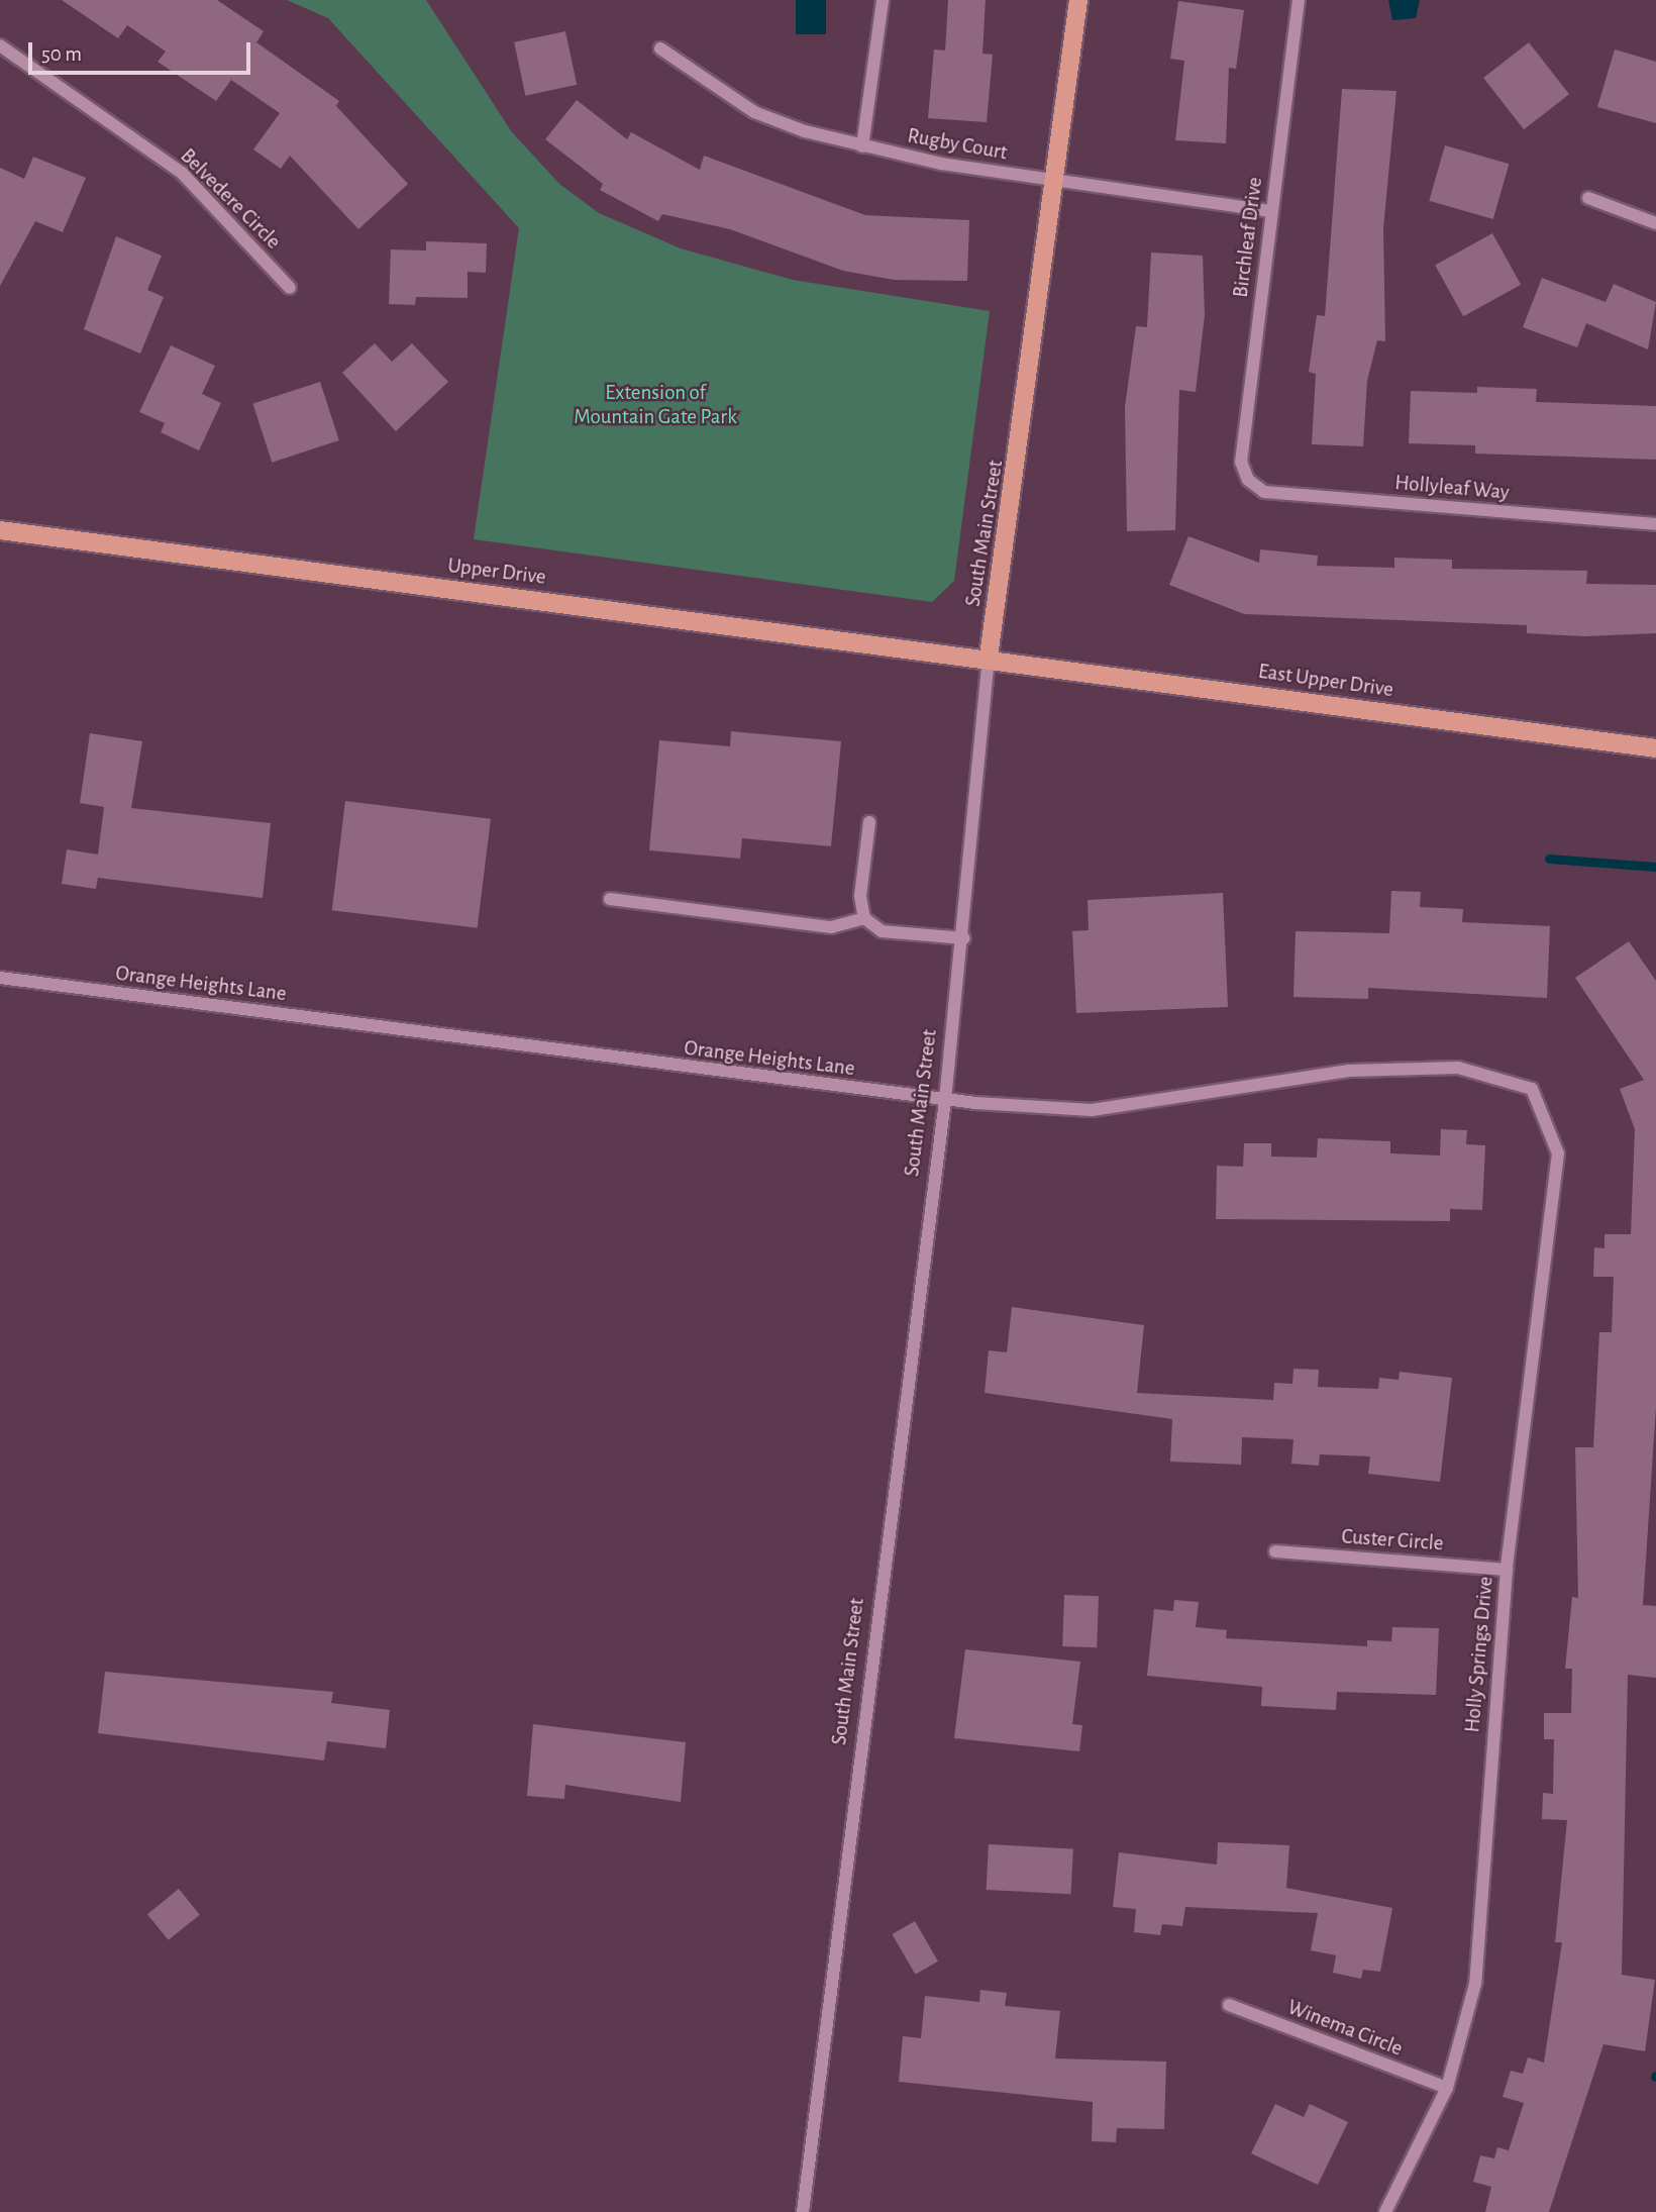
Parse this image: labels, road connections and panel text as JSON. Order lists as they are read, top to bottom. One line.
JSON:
{"streets":{"main road":["South Main Street","Upper Drive","East Upper Drive"],"street":["Rugby Court","Belvedere Circle","Birchleaf Drive","Hollyleaf Way","Orange Heights Lane","Custer Circle","Holly Springs Drive","Winema Circle"]},"crossings":[["Rugby Court","Birchleaf Drive"],["Rugby Court","South Main Street"],["Birchleaf Drive","Hollyleaf Way"],["South Main Street","Upper Drive"],["South Main Street","East Upper Drive"],["South Main Street","Orange Heights Lane"],["Upper Drive","East Upper Drive"],["Orange Heights Lane","Holly Springs Drive"],["Custer Circle","Holly Springs Drive"],["Holly Springs Drive","Winema Circle"]],"parks":["Extension of Mountain Gate Park"],"scale_bar":"50 m"}
